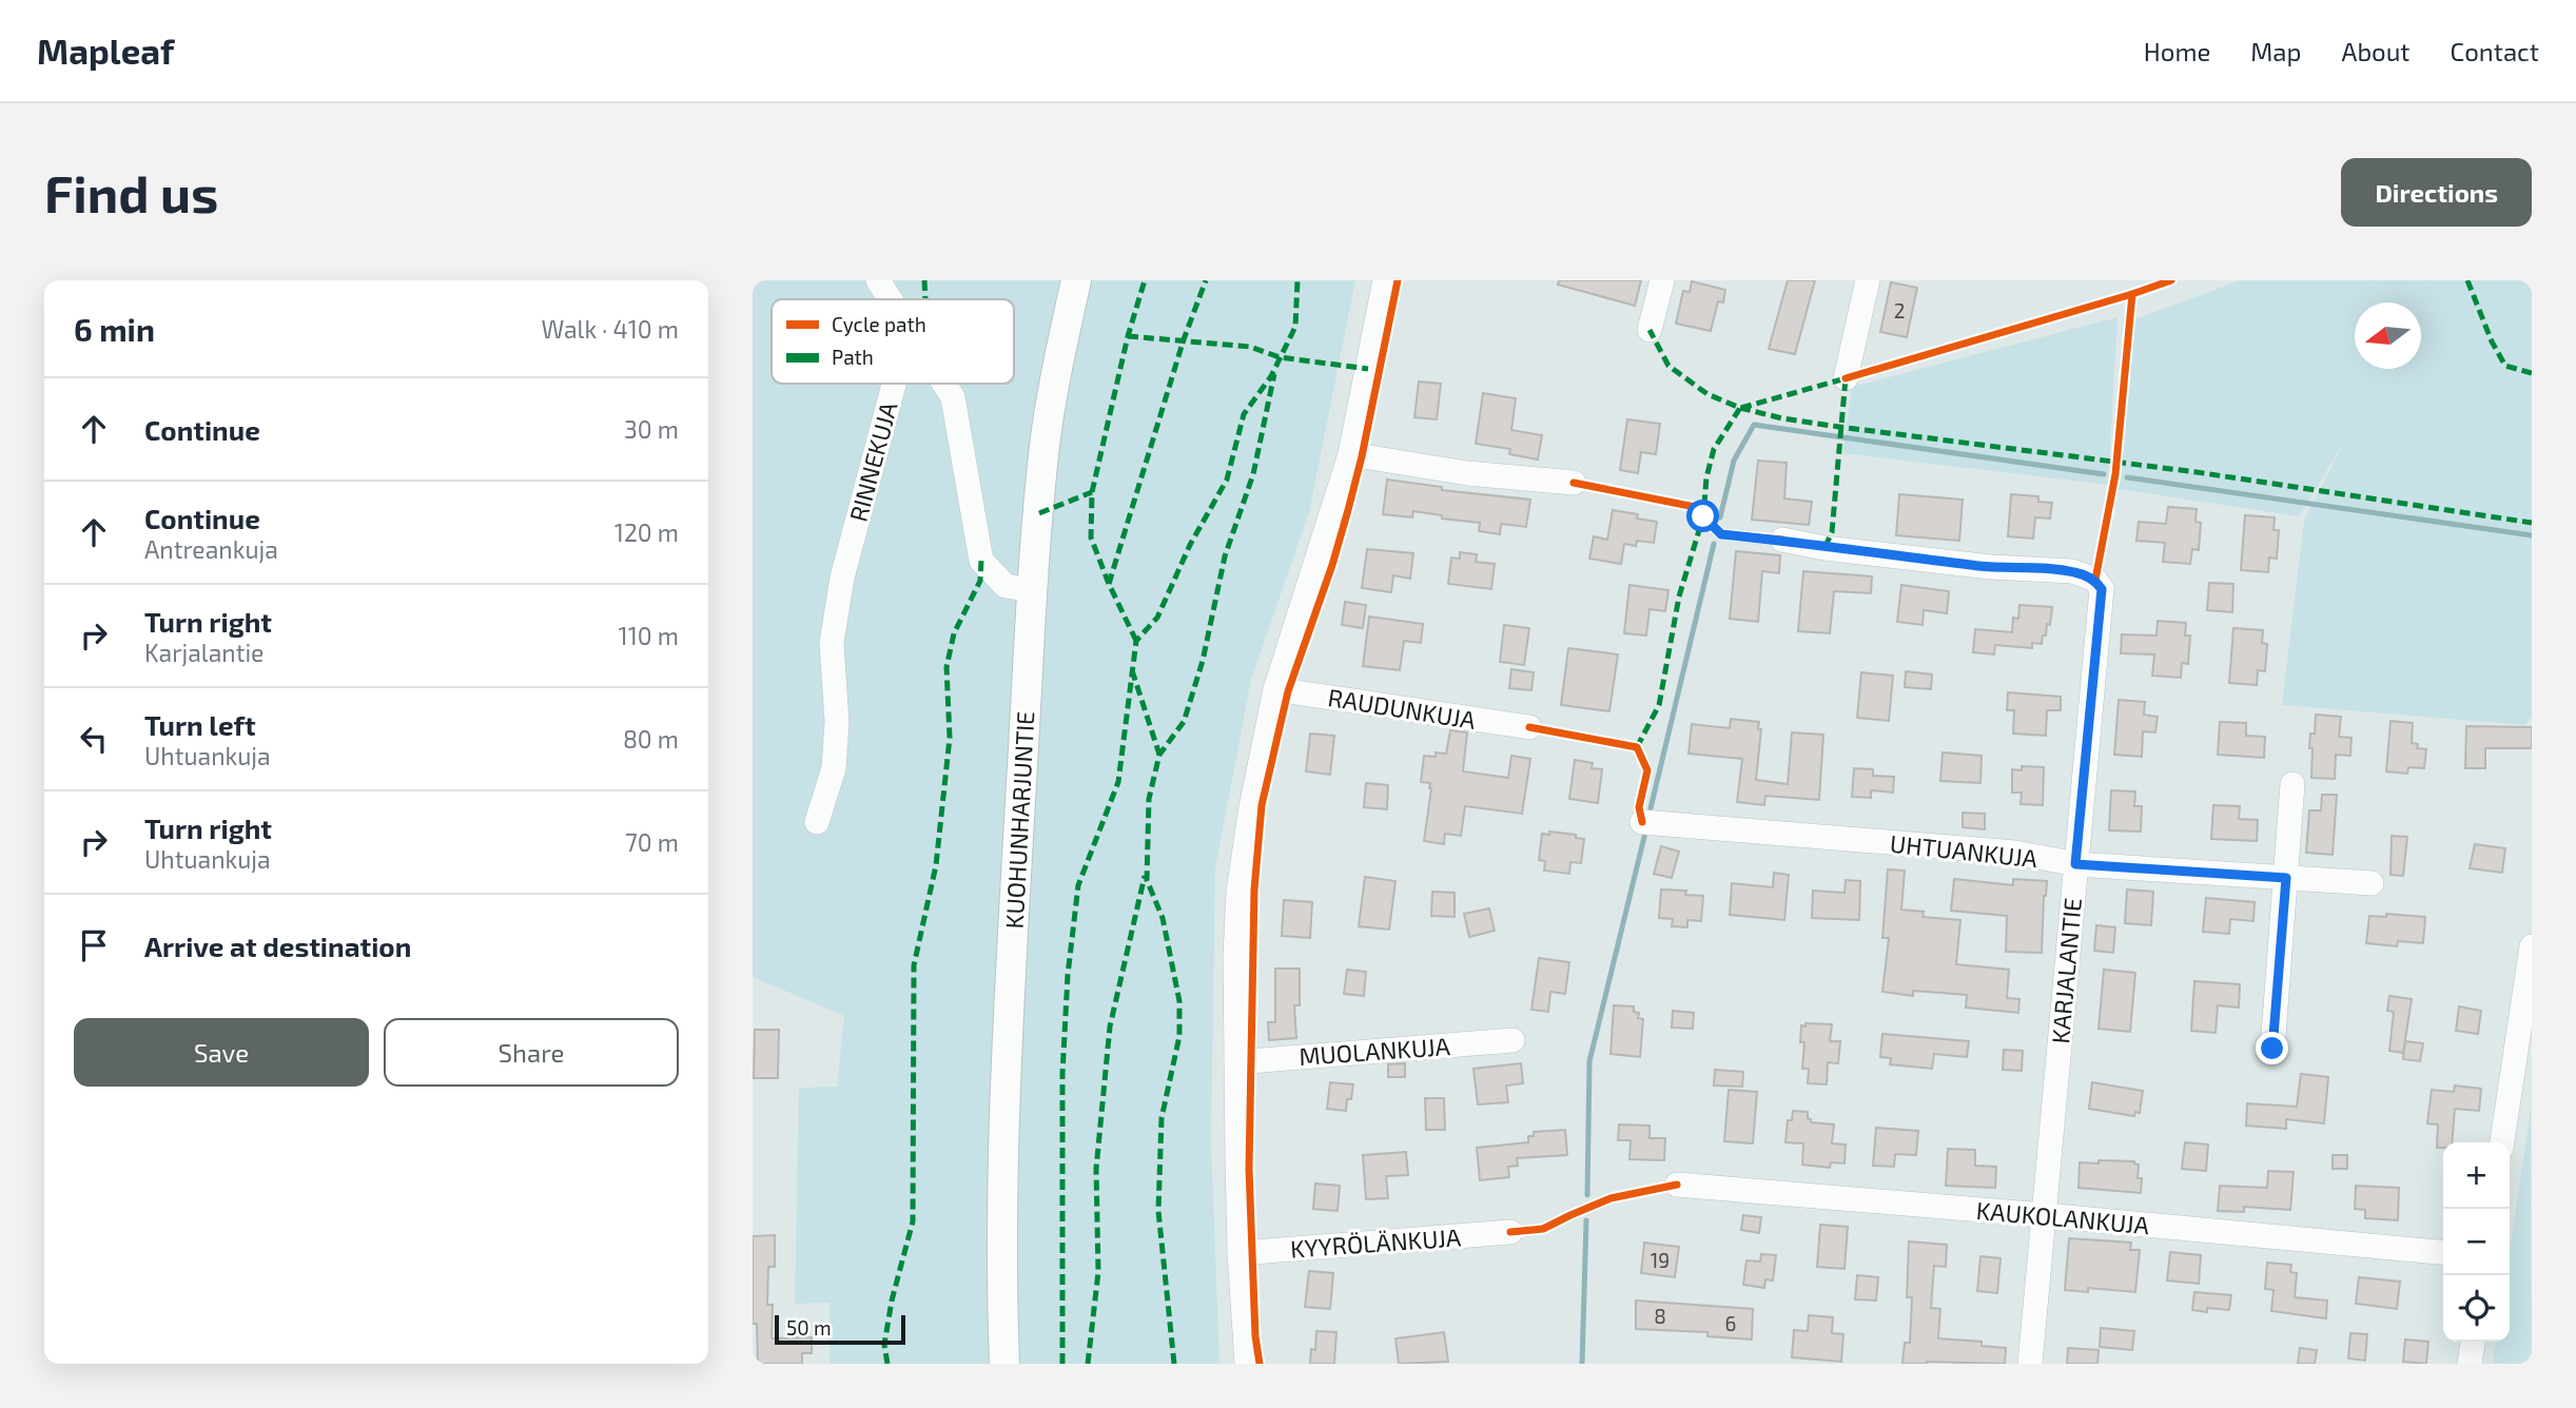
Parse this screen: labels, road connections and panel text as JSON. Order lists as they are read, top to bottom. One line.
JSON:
{"streets":{"main road":["KUOHUNHARJUNTIE"],"street":["RINNEKUJA","RAUDUNKUJA","UHTUANKUJA","KARJALANTIE","MUOLANKUJA","KAUKOLANKUJA","KYYRÖLÄNKUJA"]},"crossings":[["UHTUANKUJA","KARJALANTIE"],["KARJALANTIE","KAUKOLANKUJA"]],"house_numbers":["2","19","8","6"],"legend":["Cycle path","Path"],"scale_bar":"50 m","north":"left","page":{"header":"Mapleaf","nav":["Home","Map","About","Contact"],"buttons":["Directions",["Save","Share"]],"title":"Find us","heading":["6 min","Walk · 410 m"],"list":[["Continue","30 m"],["Continue","Antreankuja","120 m"],["Turn right","Karjalantie","110 m"],["Turn left","Uhtuankuja","80 m"],["Turn right","Uhtuankuja","70 m"],"Arrive at destination"],"map_buttons":["+","−"],"scale":"50 m"}}
